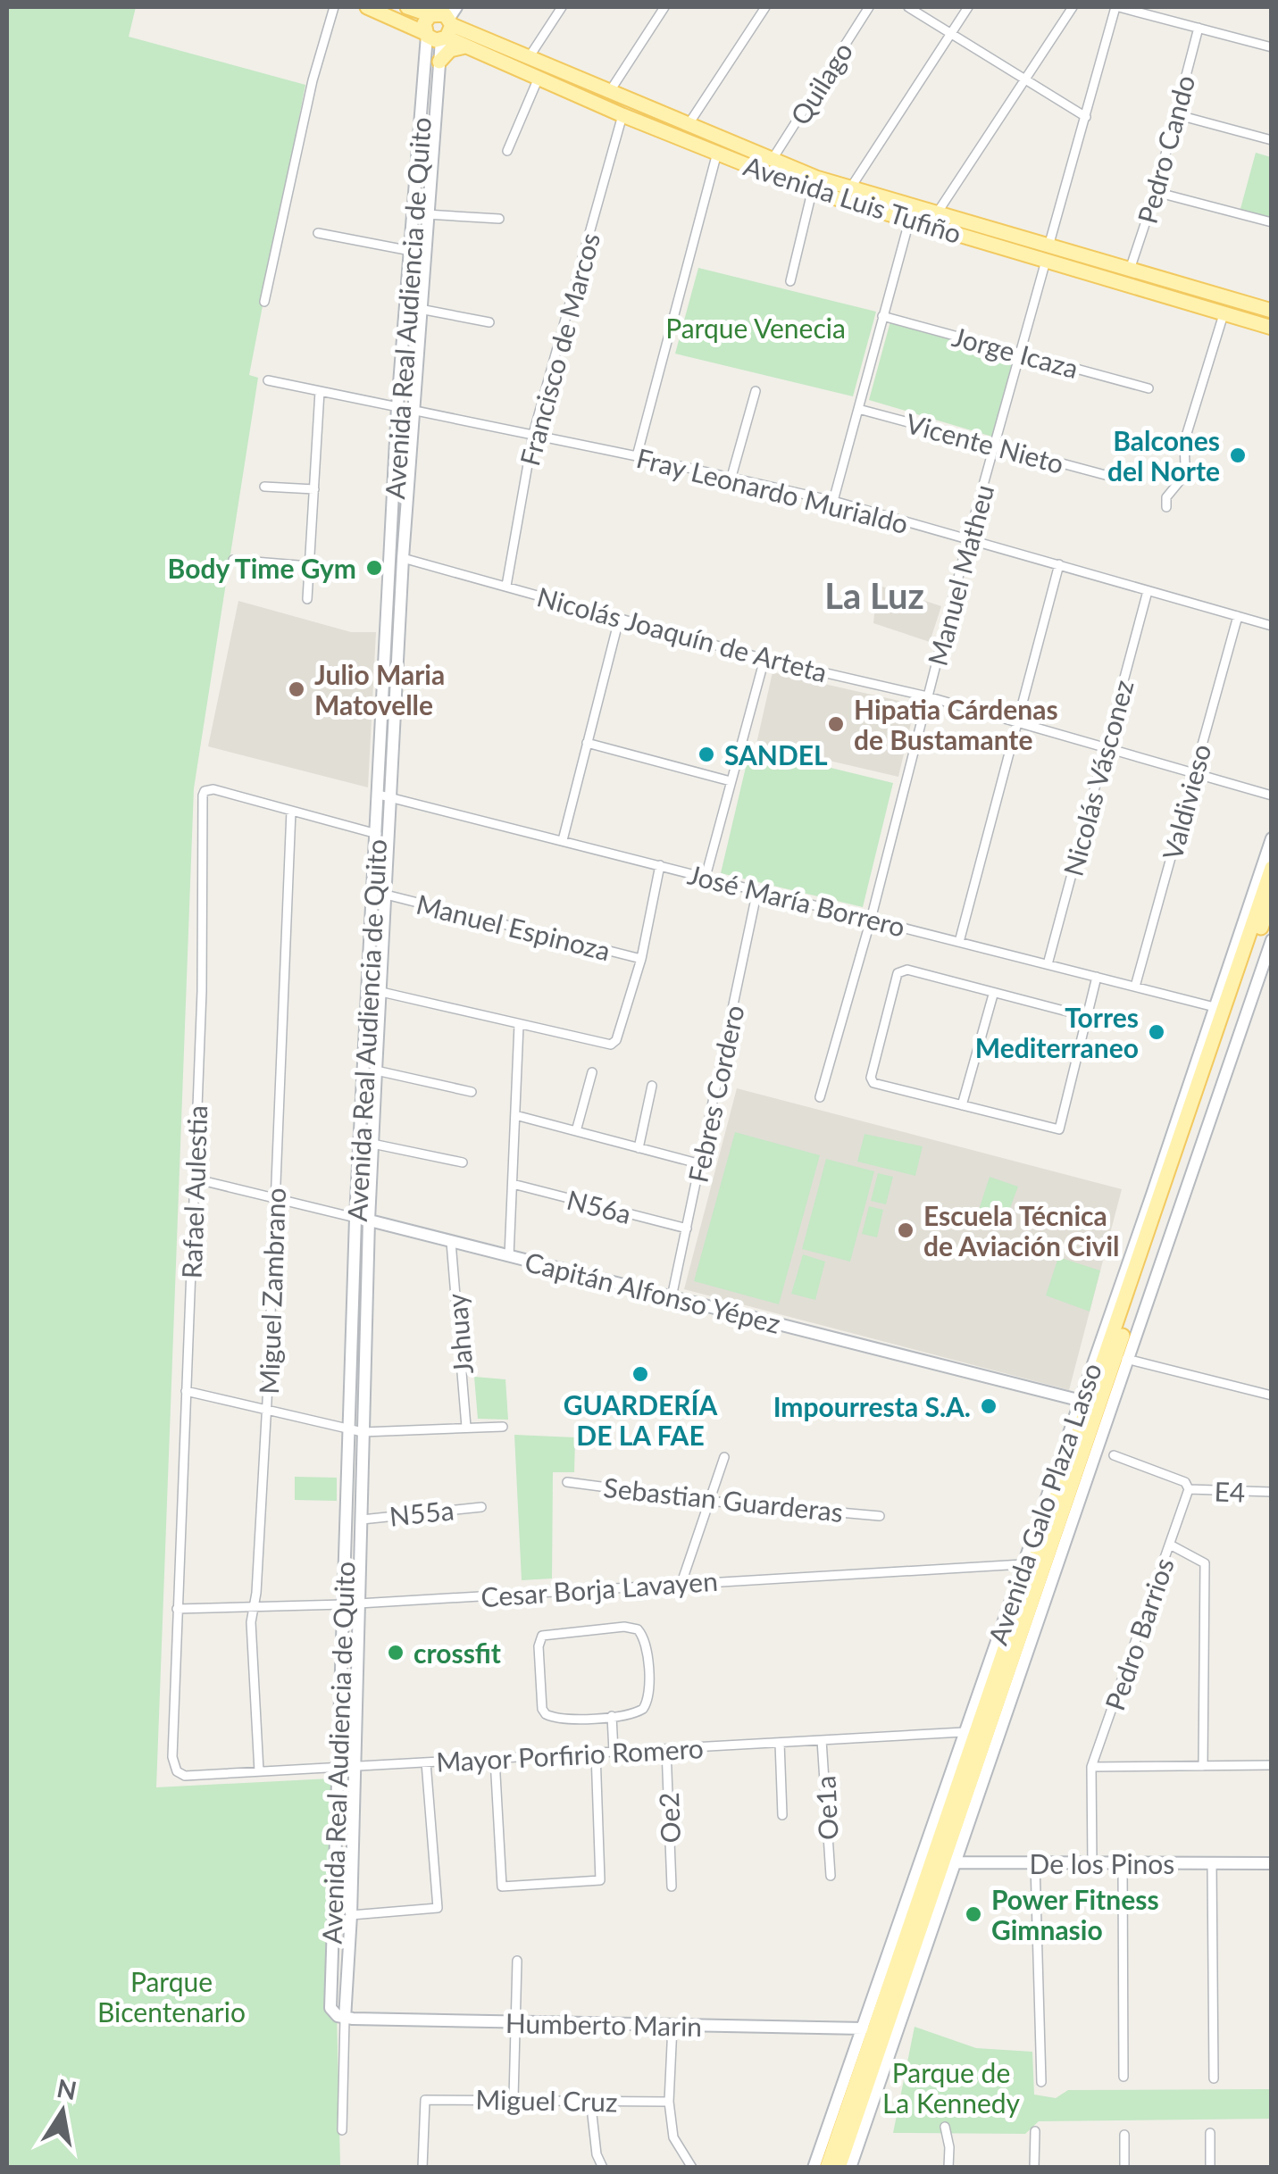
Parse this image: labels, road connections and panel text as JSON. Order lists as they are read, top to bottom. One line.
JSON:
{"streets":{"main road":["Avenida Luis Tufiño","Avenida Real Audiencia de Quito","Capitán Alfonso Yépez","Avenida Galo Plaza Lasso","De los Pinos","Humberto Marin"],"street":["Quilago","Pedro Cando","Francisco de Marcos","Jorge Icaza","Vicente Nieto","Fray Leonardo Murialdo","Manuel Matheu","Nicolás Joaquín de Arteta","Nicolás Vásconez","Valdivieso","José María Borrero","Manuel Espinoza","Febres Cordero","Rafael Aulestia","N56a","Miguel Zambrano","Jahuay","E4","Sebastian Guarderas","N55a","Cesar Borja Lavayen","Pedro Barrios","Mayor Porfirio Romero","Oe1a","Oe2","Miguel Cruz"]},"crossings":[["Quilago","Avenida Luis Tufiño"],["Pedro Cando","Avenida Luis Tufiño"],["Avenida Luis Tufiño","Avenida Real Audiencia de Quito"],["Avenida Luis Tufiño","Francisco de Marcos"],["Avenida Luis Tufiño","Manuel Matheu"],["Avenida Real Audiencia de Quito","Fray Leonardo Murialdo"],["Avenida Real Audiencia de Quito","Nicolás Joaquín de Arteta"],["Avenida Real Audiencia de Quito","José María Borrero"],["Avenida Real Audiencia de Quito","Manuel Espinoza"],["Avenida Real Audiencia de Quito","Rafael Aulestia"],["Avenida Real Audiencia de Quito","Capitán Alfonso Yépez"],["Avenida Real Audiencia de Quito","N55a"],["Avenida Real Audiencia de Quito","Cesar Borja Lavayen"],["Avenida Real Audiencia de Quito","Mayor Porfirio Romero"],["Avenida Real Audiencia de Quito","Humberto Marin"],["Francisco de Marcos","Fray Leonardo Murialdo"],["Francisco de Marcos","Nicolás Joaquín de Arteta"],["Jorge Icaza","Manuel Matheu"],["Vicente Nieto","Manuel Matheu"],["Fray Leonardo Murialdo","Manuel Matheu"],["Fray Leonardo Murialdo","Nicolás Vásconez"],["Fray Leonardo Murialdo","Valdivieso"],["Manuel Matheu","Nicolás Joaquín de Arteta"],["Manuel Matheu","José María Borrero"],["Nicolás Joaquín de Arteta","Nicolás Vásconez"],["Nicolás Joaquín de Arteta","Valdivieso"],["Nicolás Vásconez","José María Borrero"],["Valdivieso","José María Borrero"],["José María Borrero","Febres Cordero"],["José María Borrero","Avenida Galo Plaza Lasso"],["Febres Cordero","N56a"],["Febres Cordero","Capitán Alfonso Yépez"],["Rafael Aulestia","Miguel Zambrano"],["Rafael Aulestia","Capitán Alfonso Yépez"],["Rafael Aulestia","Cesar Borja Lavayen"],["Rafael Aulestia","Mayor Porfirio Romero"],["Miguel Zambrano","Capitán Alfonso Yépez"],["Miguel Zambrano","Cesar Borja Lavayen"],["Miguel Zambrano","Mayor Porfirio Romero"],["Capitán Alfonso Yépez","Jahuay"],["Capitán Alfonso Yépez","Avenida Galo Plaza Lasso"],["E4","Pedro Barrios"],["Avenida Galo Plaza Lasso","Cesar Borja Lavayen"],["Avenida Galo Plaza Lasso","Mayor Porfirio Romero"],["Avenida Galo Plaza Lasso","De los Pinos"],["Avenida Galo Plaza Lasso","Humberto Marin"],["Pedro Barrios","De los Pinos"],["Mayor Porfirio Romero","Oe1a"],["Mayor Porfirio Romero","Oe2"]],"districts":["La Luz"],"parks":["Parque Venecia","Parque Bicentenario","Parque de La Kennedy"],"places":["Balcones del Norte","Body Time Gym","Julio Maria Matovelle","Hipatia Cárdenas de Bustamante","SANDEL","Torres Mediterraneo","Escuela Técnica de Aviación Civil","GUARDERÍA DE LA FAE","Impourresta S.A.","crossfit","Power Fitness Gimnasio"],"north":"top"}
